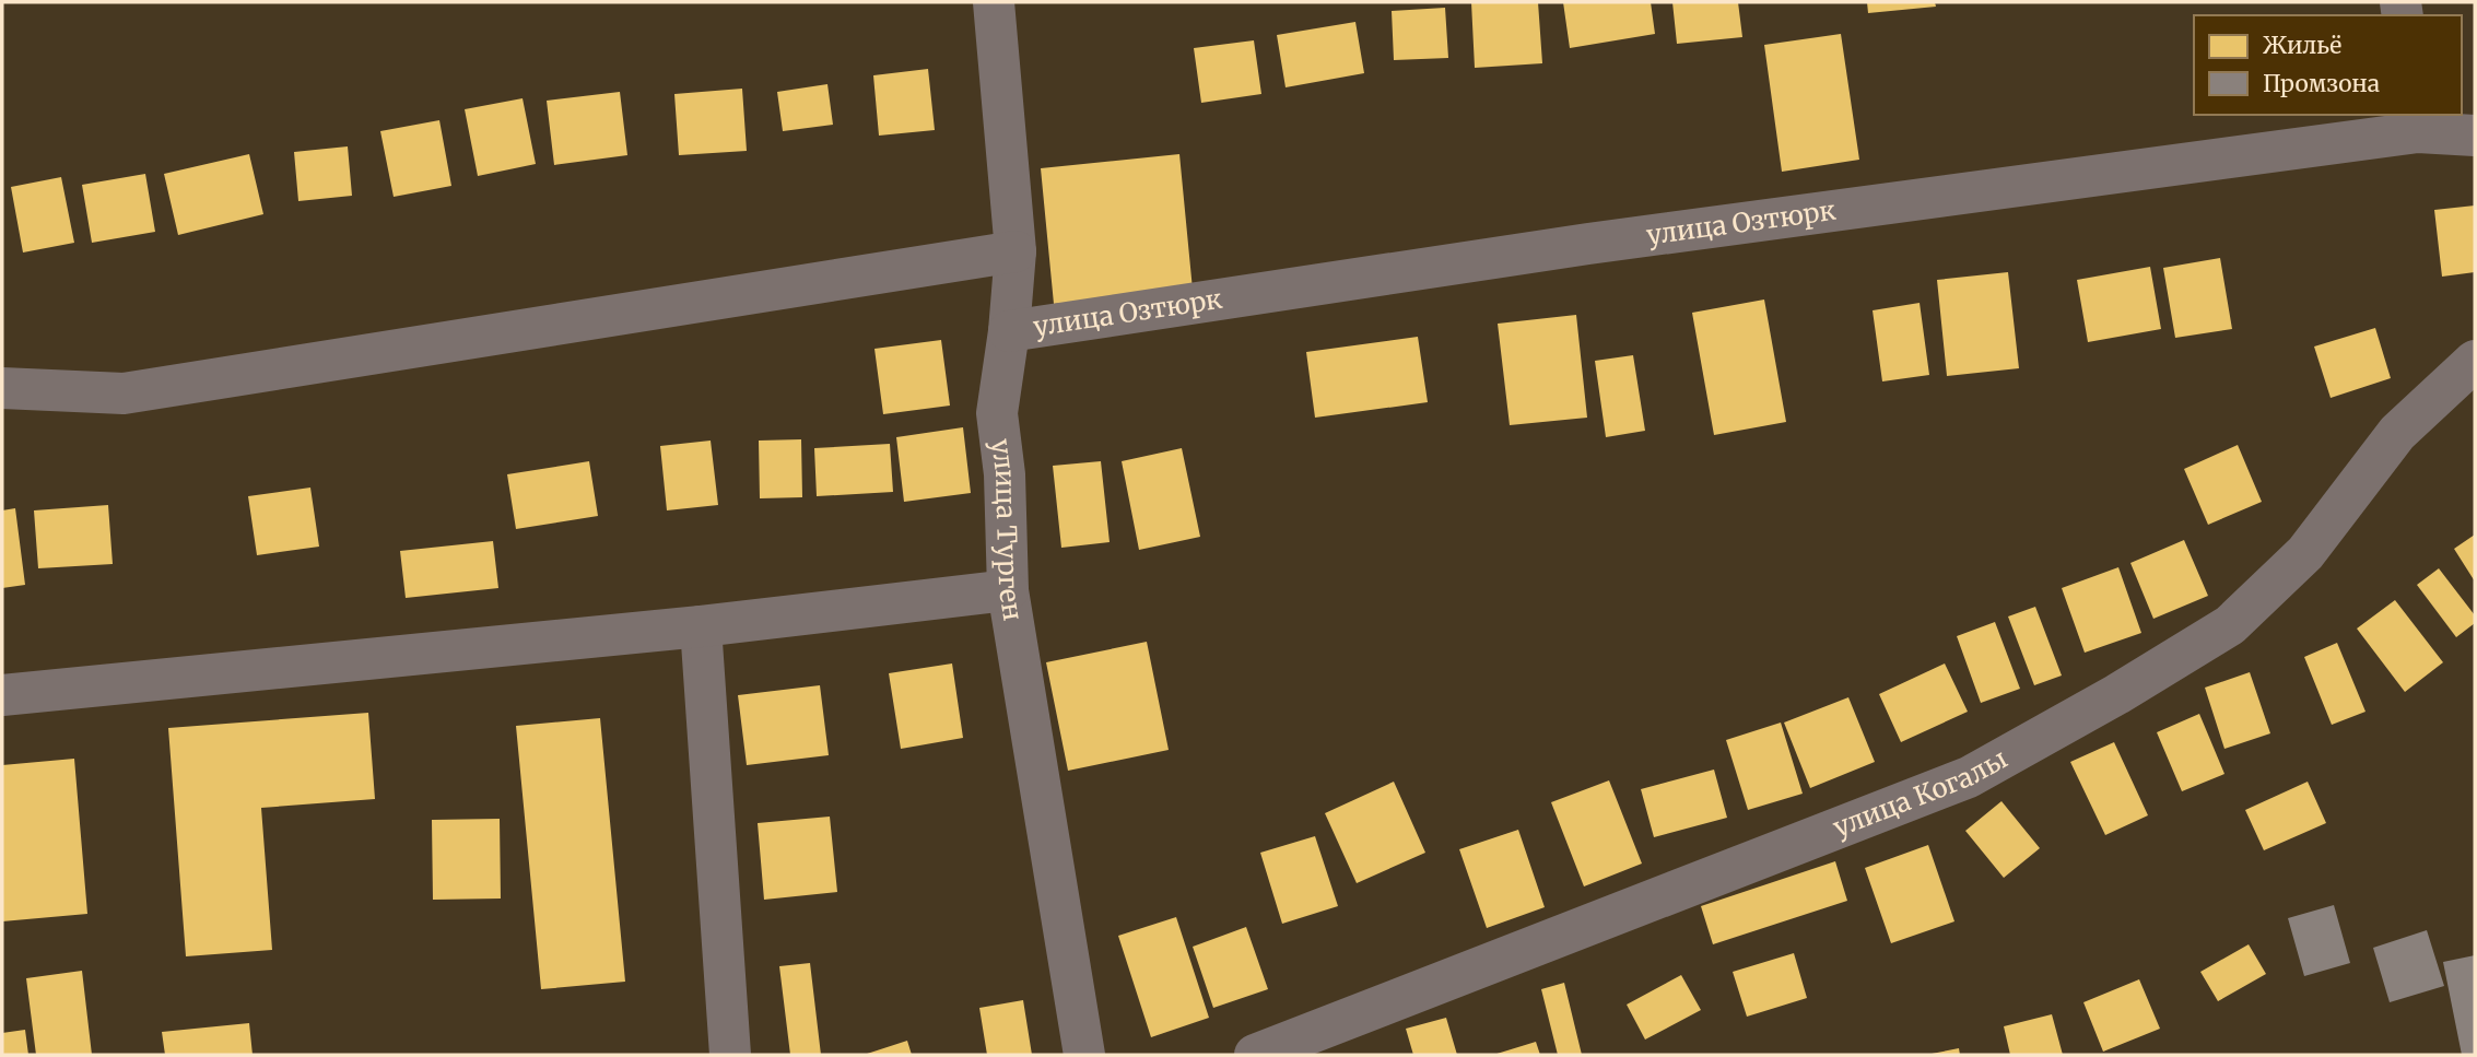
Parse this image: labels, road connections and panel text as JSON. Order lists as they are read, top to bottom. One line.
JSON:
{"streets":{"street":["улица Озтюрк","улица Турген","улица Когалы"]},"crossings":[["улица Озтюрк","улица Турген"]],"legend":["Жильё","Промзона"]}
